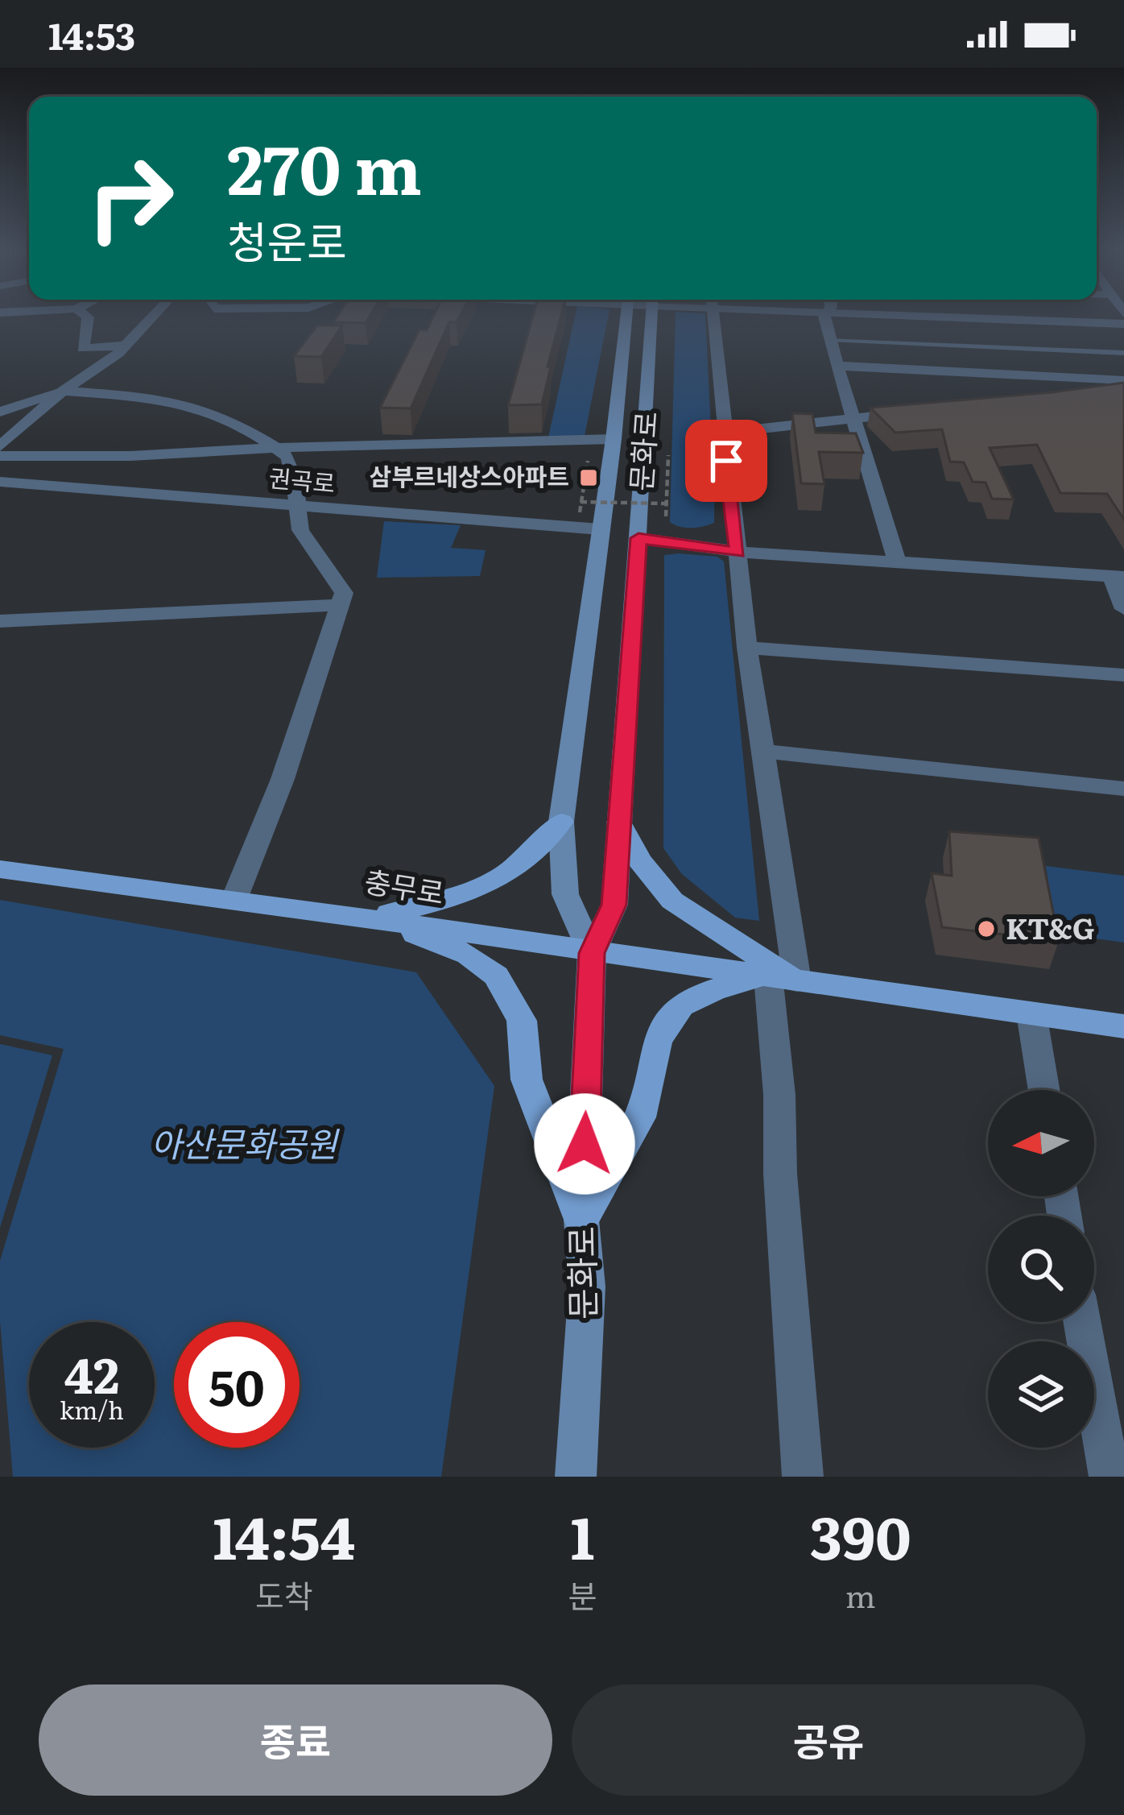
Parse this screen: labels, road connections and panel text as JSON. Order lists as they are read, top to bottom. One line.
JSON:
{"streets":{"main road":["문화로","충무로"],"street":["권곡로"]},"crossings":[["문화로","권곡로"],["문화로","충무로"]],"parks":["아산문화공원"],"places":{"transit":["삼부르네상스아파트"],"other":["KT&G"]},"north":"left","page":{"status":"14:53","turn":["270 m","청운로"],"speed":"42 km/h","limit":"50","eta":["14:54","도착","1","분","390","m"],"buttons":["종료","공유"]}}
